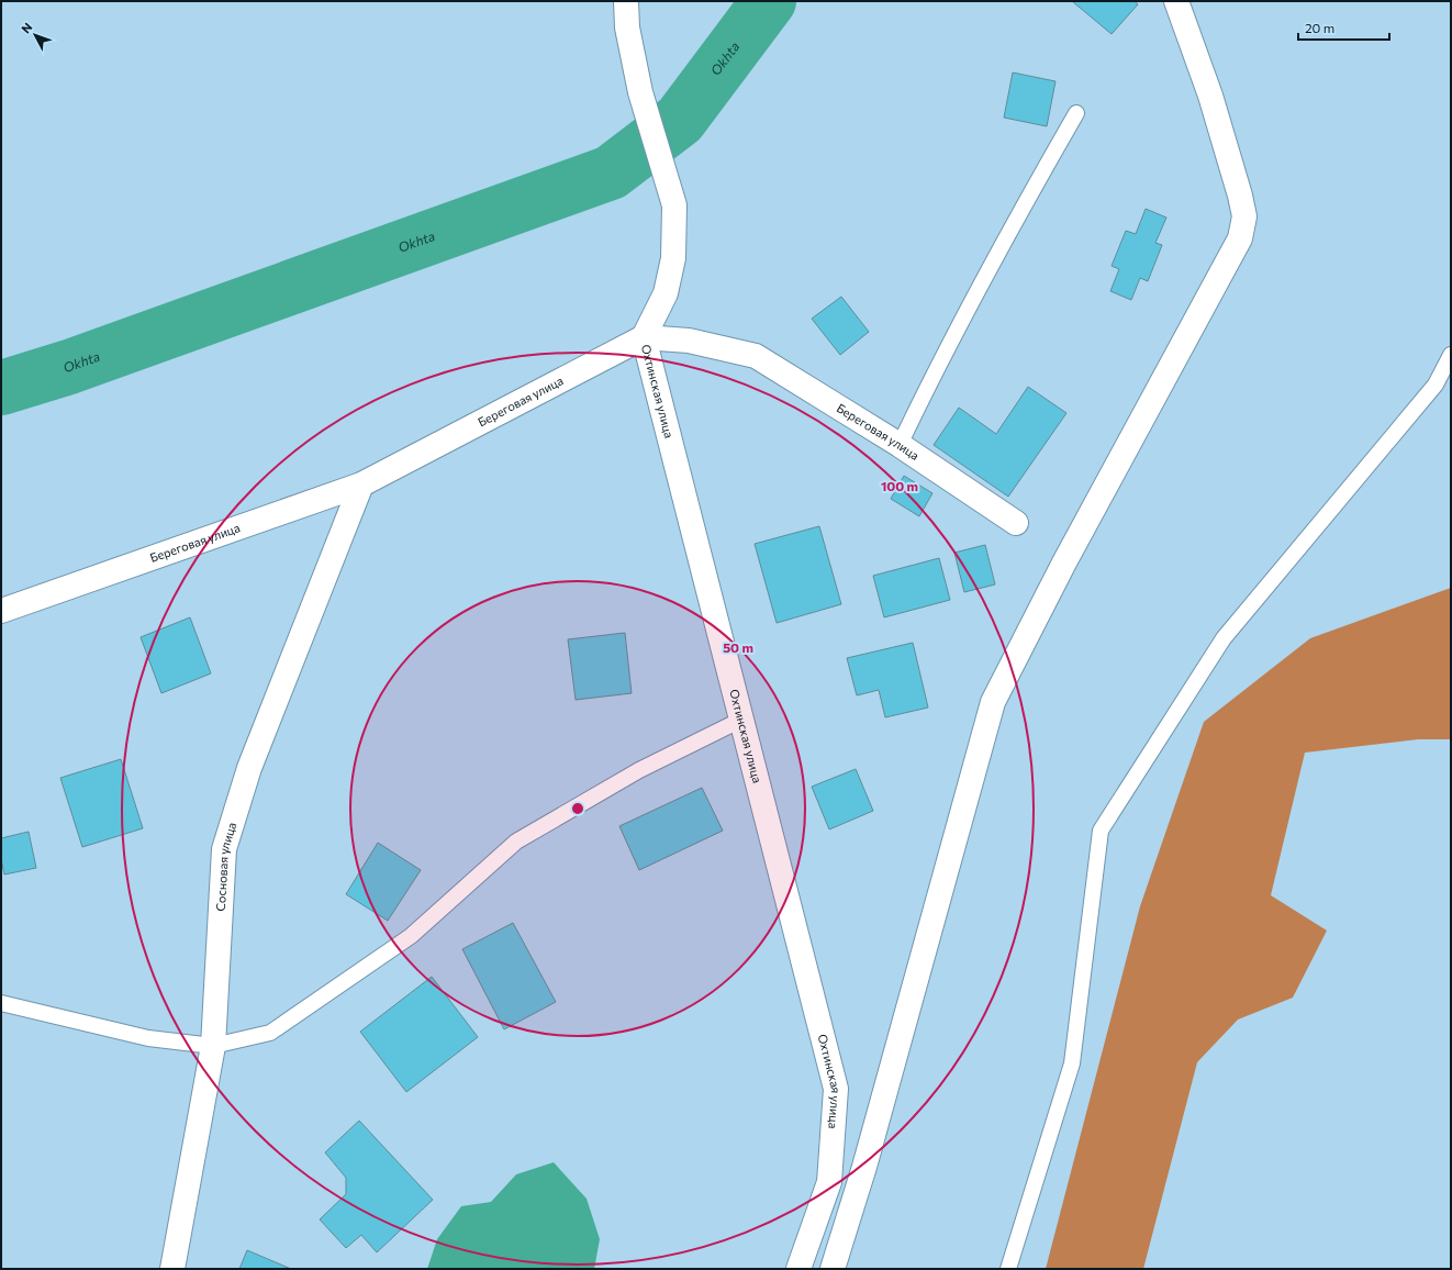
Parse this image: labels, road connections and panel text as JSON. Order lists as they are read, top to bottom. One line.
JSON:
{"streets":{"street":["Охтинская улица","Береговая улица","Сосновая улица"]},"crossings":[["Охтинская улица","Береговая улица"],["Береговая улица","Сосновая улица"]],"water":["Okhta"],"scale_bar":"20 m","north":"top left","rings":["100 m","50 m"]}
